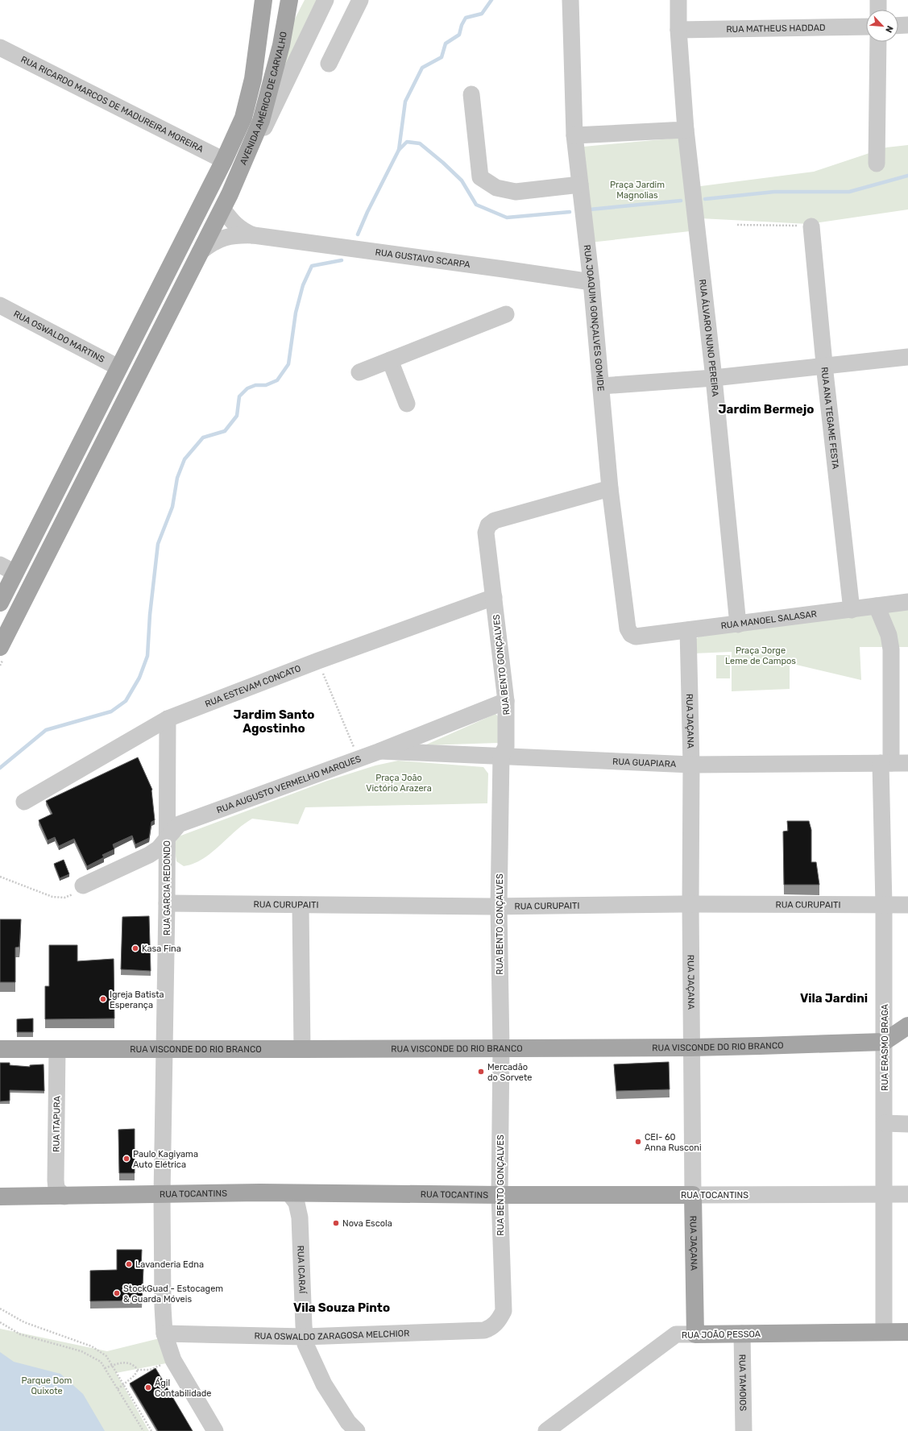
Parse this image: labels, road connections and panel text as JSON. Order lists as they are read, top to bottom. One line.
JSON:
{"streets":{"main road":["AVENIDA AMÉRICO DE CARVALHO","RUA JAÇANA","RUA VISCONDE DO RIO BRANCO","RUA TOCANTINS","RUA JOÃO PESSOA"],"street":["RUA MATHEUS HADDAD","RUA RICARDO MARCOS DE MADUREIRA MOREIRA","RUA GUSTAVO SCARPA","RUA JOAQUIM GONÇALVES GOMIDE","RUA OSWALDO MARTINS","RUA ÁLVARO NUNO PEREIRA","RUA ANA TEGAME FESTA","RUA MANOEL SALASAR","RUA BENTO GONÇALVES","RUA ESTEVAM CONCATO","RUA GUAPIARA","RUA AUGUSTO VERMELHO MARQUES","RUA GARCIA REDONDO","RUA CURUPAITI","RUA ERASMO BRAGA","RUA ITAPURA","RUA ICARAÍ","RUA OSWALDO ZARAGOSA MELCHIOR","RUA TAMOIOS"]},"crossings":[["RUA MATHEUS HADDAD","RUA ÁLVARO NUNO PEREIRA"],["AVENIDA AMÉRICO DE CARVALHO","RUA RICARDO MARCOS DE MADUREIRA MOREIRA"],["AVENIDA AMÉRICO DE CARVALHO","RUA GUSTAVO SCARPA"],["AVENIDA AMÉRICO DE CARVALHO","RUA OSWALDO MARTINS"],["RUA GUSTAVO SCARPA","RUA JOAQUIM GONÇALVES GOMIDE"],["RUA JOAQUIM GONÇALVES GOMIDE","RUA MANOEL SALASAR"],["RUA JOAQUIM GONÇALVES GOMIDE","RUA BENTO GONÇALVES"],["RUA ÁLVARO NUNO PEREIRA","RUA MANOEL SALASAR"],["RUA ANA TEGAME FESTA","RUA MANOEL SALASAR"],["RUA MANOEL SALASAR","RUA JAÇANA"],["RUA MANOEL SALASAR","RUA ERASMO BRAGA"],["RUA BENTO GONÇALVES","RUA ESTEVAM CONCATO"],["RUA BENTO GONÇALVES","RUA GUAPIARA"],["RUA BENTO GONÇALVES","RUA AUGUSTO VERMELHO MARQUES"],["RUA BENTO GONÇALVES","RUA CURUPAITI"],["RUA BENTO GONÇALVES","RUA VISCONDE DO RIO BRANCO"],["RUA BENTO GONÇALVES","RUA TOCANTINS"],["RUA BENTO GONÇALVES","RUA OSWALDO ZARAGOSA MELCHIOR"],["RUA ESTEVAM CONCATO","RUA GARCIA REDONDO"],["RUA JAÇANA","RUA GUAPIARA"],["RUA JAÇANA","RUA CURUPAITI"],["RUA JAÇANA","RUA VISCONDE DO RIO BRANCO"],["RUA JAÇANA","RUA TOCANTINS"],["RUA JAÇANA","RUA JOÃO PESSOA"],["RUA GUAPIARA","RUA AUGUSTO VERMELHO MARQUES"],["RUA GUAPIARA","RUA ERASMO BRAGA"],["RUA AUGUSTO VERMELHO MARQUES","RUA GARCIA REDONDO"],["RUA GARCIA REDONDO","RUA CURUPAITI"],["RUA GARCIA REDONDO","RUA VISCONDE DO RIO BRANCO"],["RUA GARCIA REDONDO","RUA TOCANTINS"],["RUA GARCIA REDONDO","RUA OSWALDO ZARAGOSA MELCHIOR"],["RUA CURUPAITI","RUA ERASMO BRAGA"],["RUA VISCONDE DO RIO BRANCO","RUA ERASMO BRAGA"],["RUA VISCONDE DO RIO BRANCO","RUA ITAPURA"],["RUA ERASMO BRAGA","RUA TOCANTINS"],["RUA ERASMO BRAGA","RUA JOÃO PESSOA"],["RUA ITAPURA","RUA TOCANTINS"],["RUA TOCANTINS","RUA ICARAÍ"],["RUA ICARAÍ","RUA OSWALDO ZARAGOSA MELCHIOR"],["RUA JOÃO PESSOA","RUA TAMOIOS"]],"districts":["Jardim Bermejo","Jardim Santo Agostinho","Vila Jardini","Vila Souza Pinto"],"parks":["Praça Jardim Magnolias","Praça Jorge Leme de Campos","Praça João Victório Arazera","Parque Dom Quixote"],"places":["Kasa Fina","Igreja Batista Esperança","Mercadão do Sorvete","CEI- 60 Anna Rusconi","Paulo Kagiyama Auto Elétrica","Nova Escola","Lavanderia Edna","StockGuad - Estocagem & Guarda Móveis","Ágil Contabilidade"],"north":"bottom right"}
